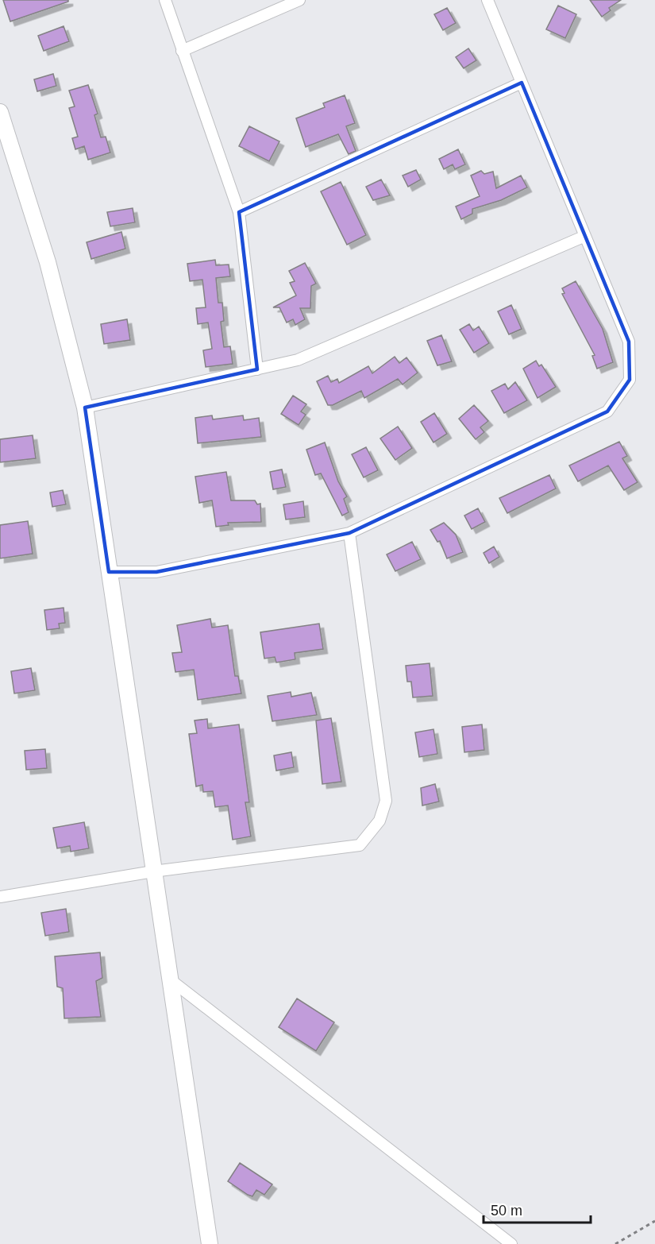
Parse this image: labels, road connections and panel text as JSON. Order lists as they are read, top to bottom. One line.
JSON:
{"scale_bar":"50 m"}
